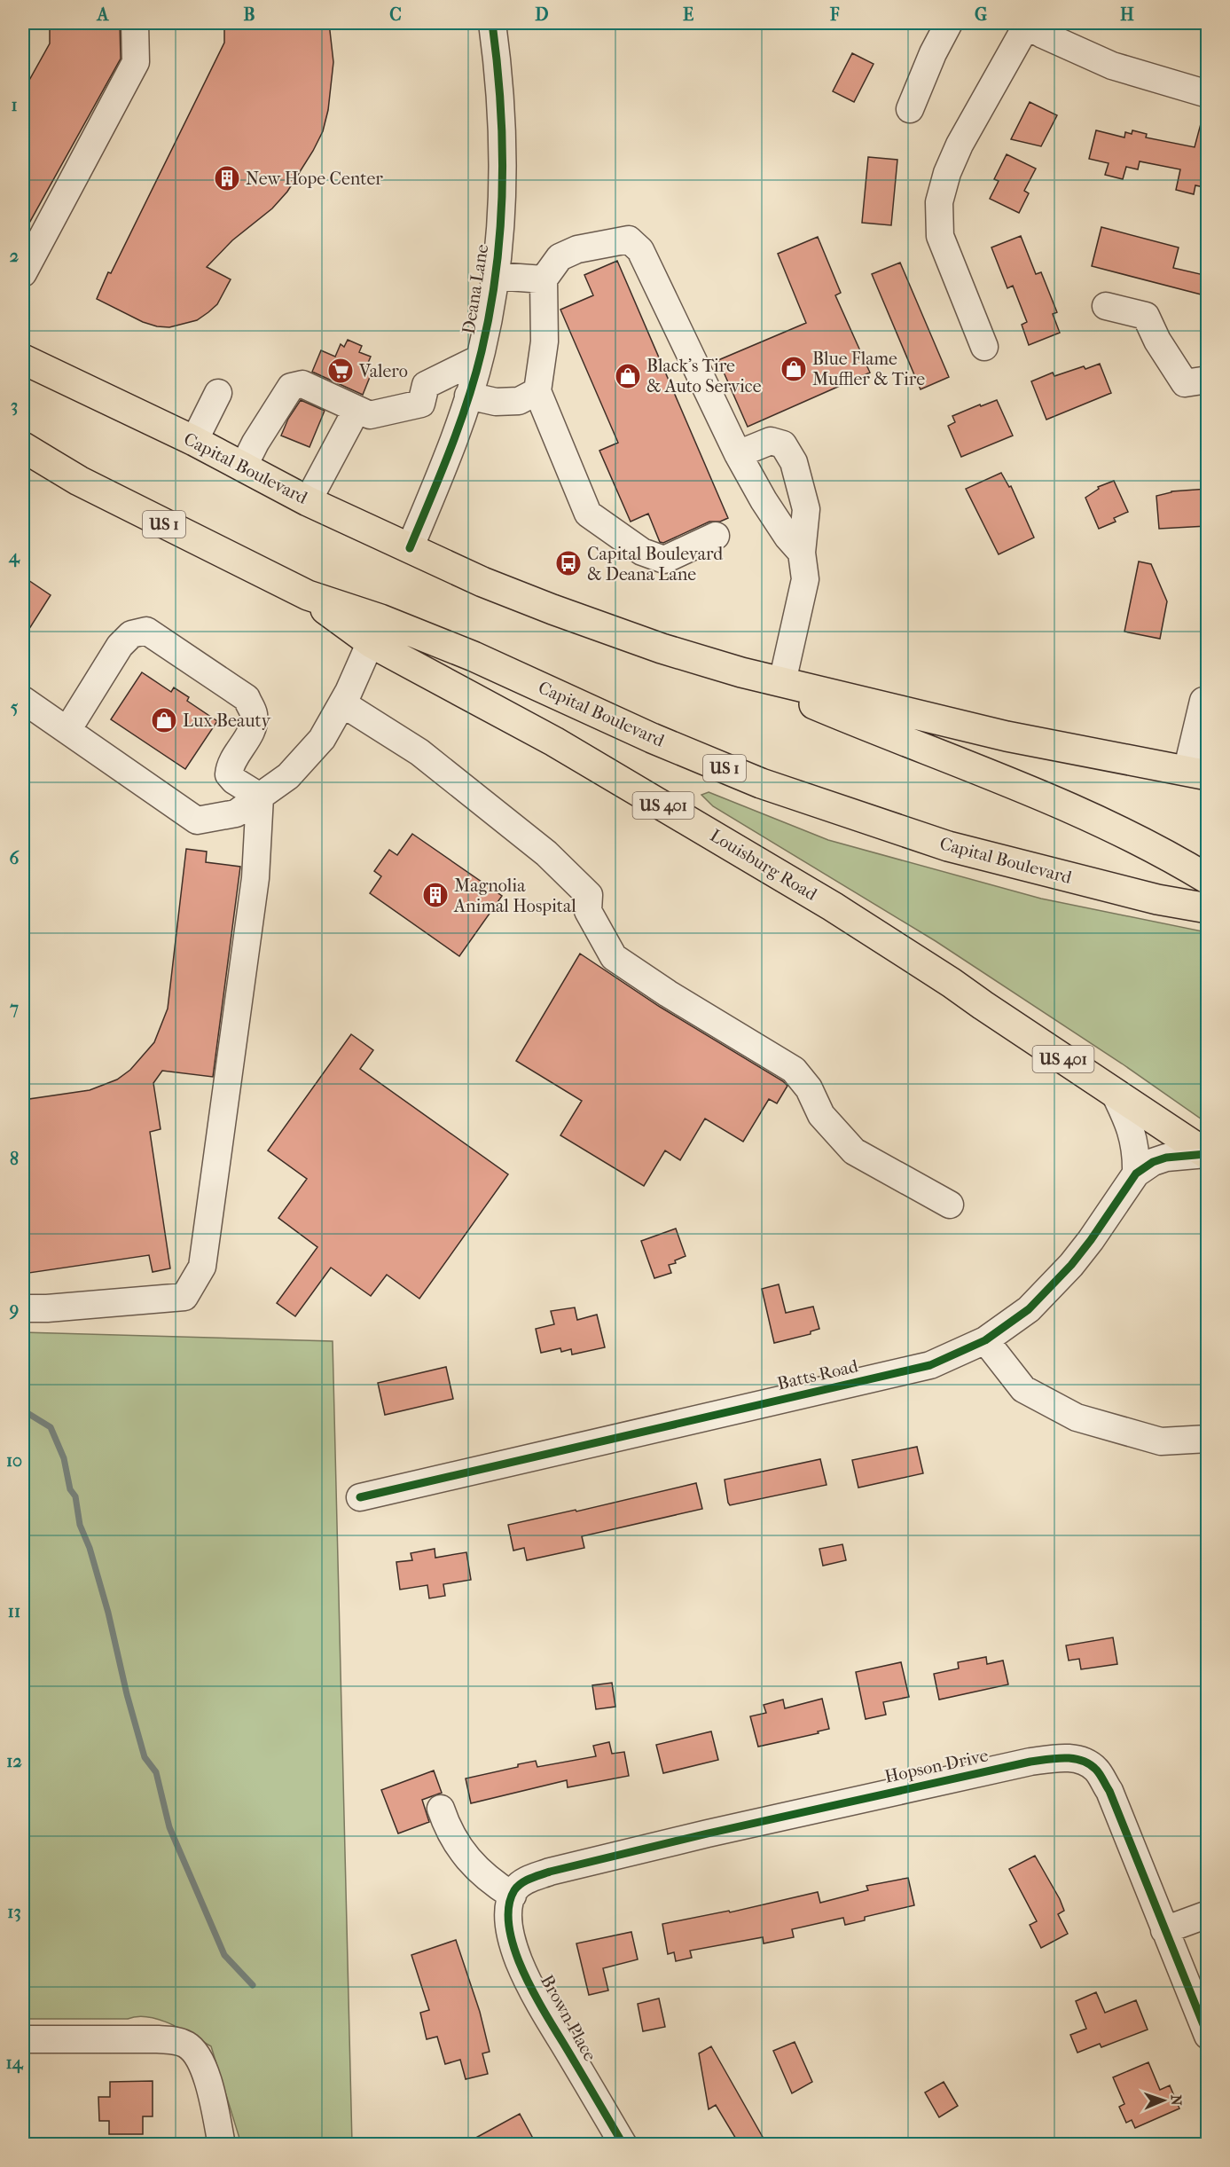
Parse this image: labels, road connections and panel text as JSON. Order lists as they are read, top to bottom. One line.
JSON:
{"streets":{"highway":["Capital Boulevard","US 1","US 401","Louisburg Road"],"street":["Deana Lane","Batts Road","Hopson Drive","Brown Place"]},"crossings":[["Deana Lane","Capital Boulevard"],["Capital Boulevard","Louisburg Road"],["Louisburg Road","Batts Road"],["Hopson Drive","Brown Place"]],"places":{"building":["New Hope Center","Magnolia Animal Hospital"],"shop":["Blue Flame Muffler & Tire","Black’s Tire & Auto Service","Lux Beauty"],"supermarket":["Valero"],"bus stop":["Capital Boulevard & Deana Lane"]},"north":"right","grid":{"columns":["A","B","C","D","E","F","G","H"],"rows":["1","2","3","4","5","6","7","8","9","10","11","12","13","14"]}}
